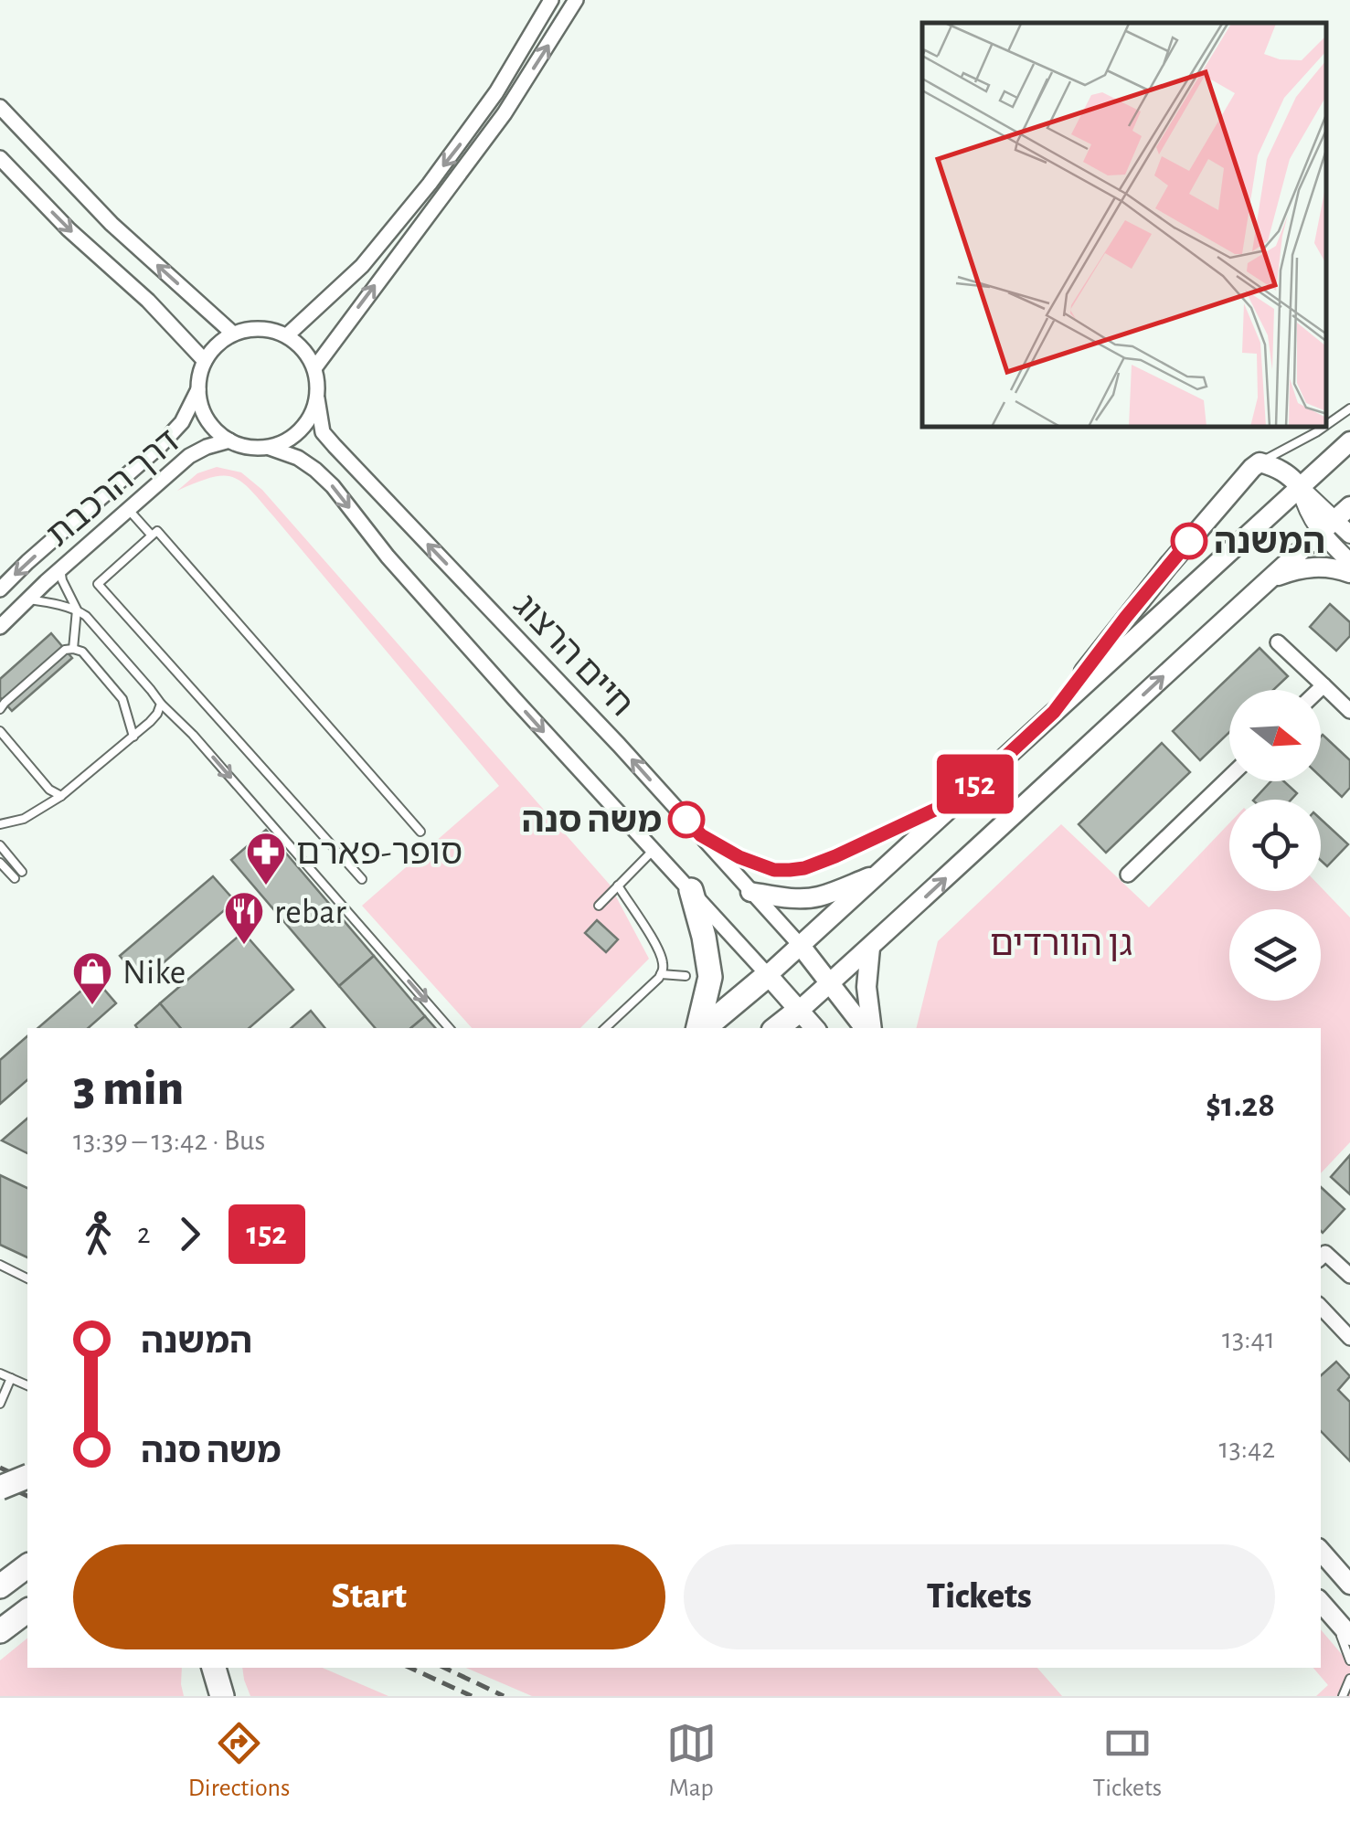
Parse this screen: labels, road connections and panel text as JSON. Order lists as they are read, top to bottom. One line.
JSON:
{"streets":{"street":["דרך הרכבת","חיים הרצוג"]},"crossings":[["דרך הרכבת","חיים הרצוג"]],"parks":["גן הוורדים"],"places":{"other":["המשנה","משה סנה"],"pharmacy":["סופר-פארם"],"restaurant":["rebar"],"shop":["Nike"]},"lines":["bus line 152"],"north":"right","page":{"on_map":"152","heading":["3 min","13:39 – 13:42 · Bus","$1.28"],"legs":["2","152"],"list":[{"name":"המשנה","value":"13:41"},{"name":"משה סנה","value":"13:42"}],"buttons":["Start","Tickets"],"tabs":["Directions","Map","Tickets"]}}
